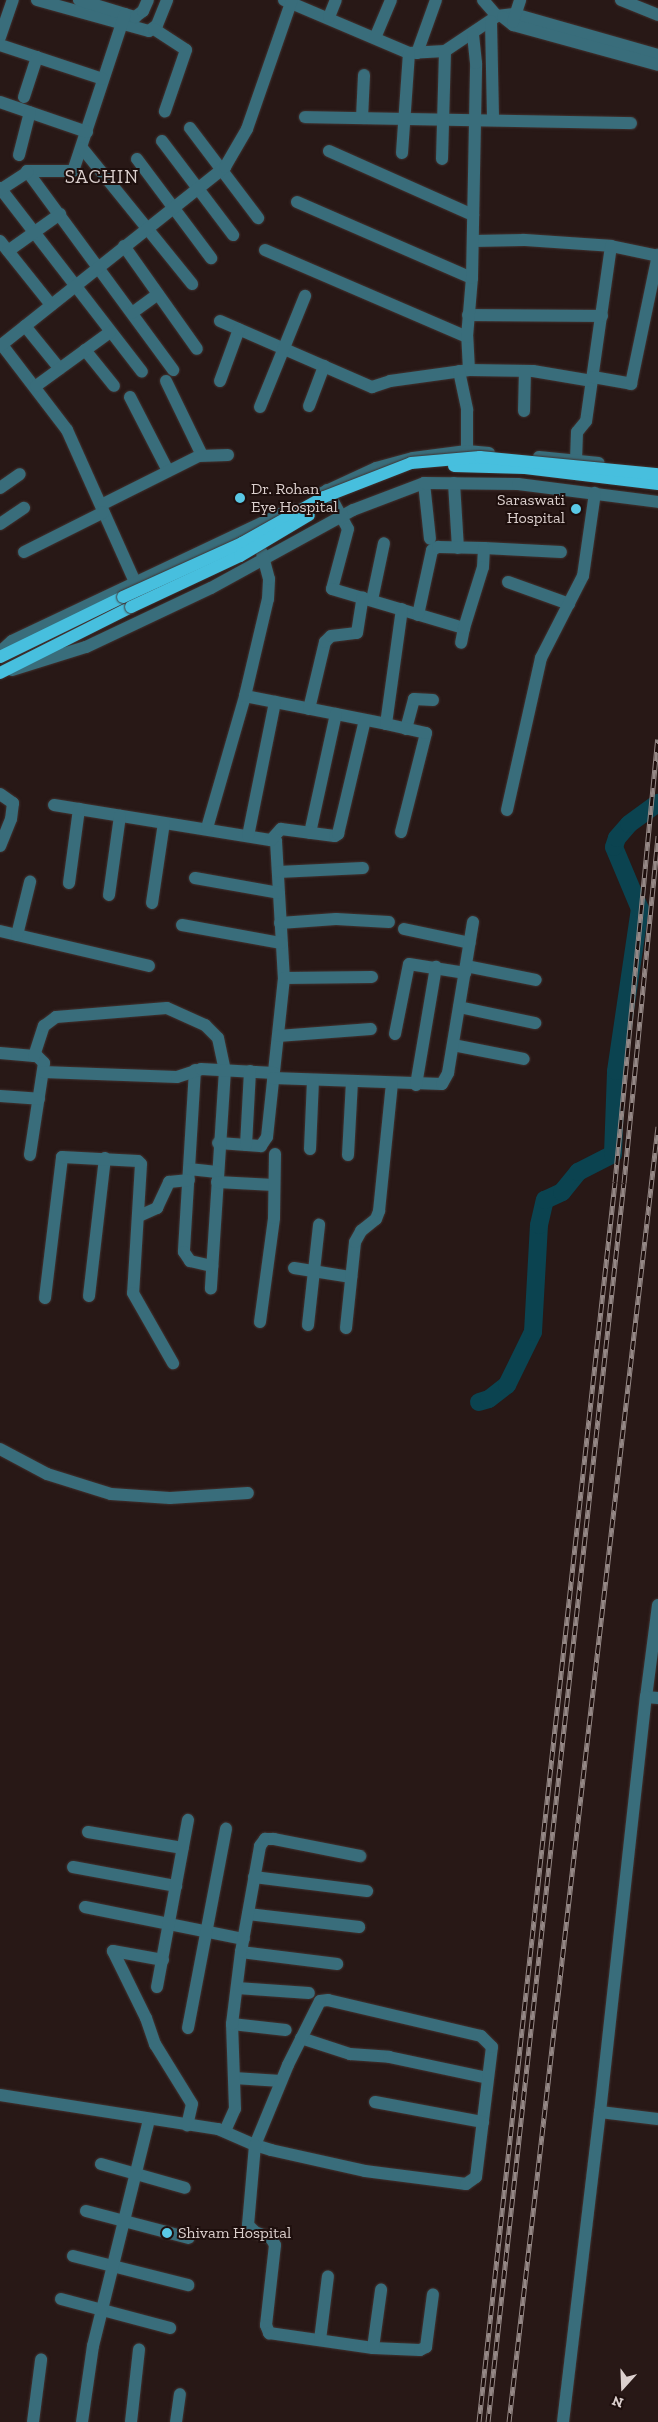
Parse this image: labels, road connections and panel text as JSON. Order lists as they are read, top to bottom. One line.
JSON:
{"districts":["SACHIN"],"places":["Dr. Rohan Eye Hospital","Saraswati Hospital","Shivam Hospital"],"north":"bottom"}
